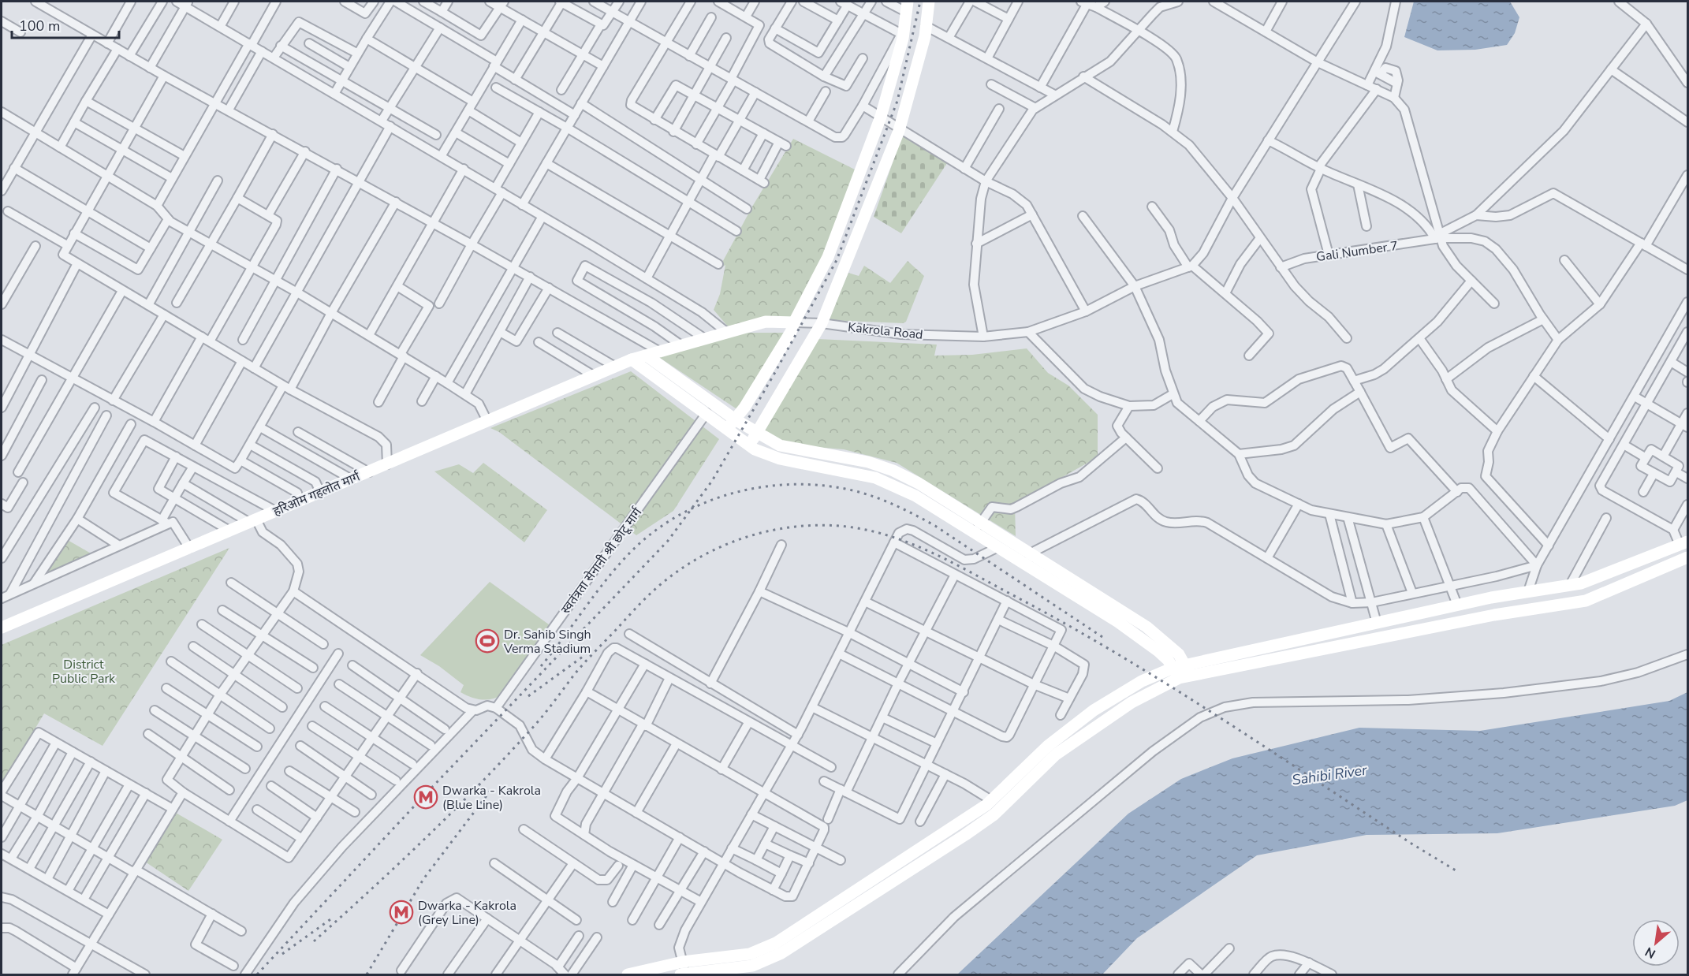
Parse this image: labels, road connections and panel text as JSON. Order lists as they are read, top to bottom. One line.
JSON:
{"streets":{"street":["Gali Number 7","Kakrola Road","हरिओम गहलोत मार्ग","स्वतंत्रता सेनानी श्री छोटू मार्ग"]},"crossings":[["Kakrola Road","हरिओम गहलोत मार्ग"]],"water":["Sahibi River"],"parks":["District Public Park"],"places":{"sports":["Dr. Sahib Singh Verma Stadium"],"metro station":["Dwarka - Kakrola (Blue Line)","Dwarka - Kakrola (Grey Line)"]},"scale_bar":"100 m","north":"bottom left"}
